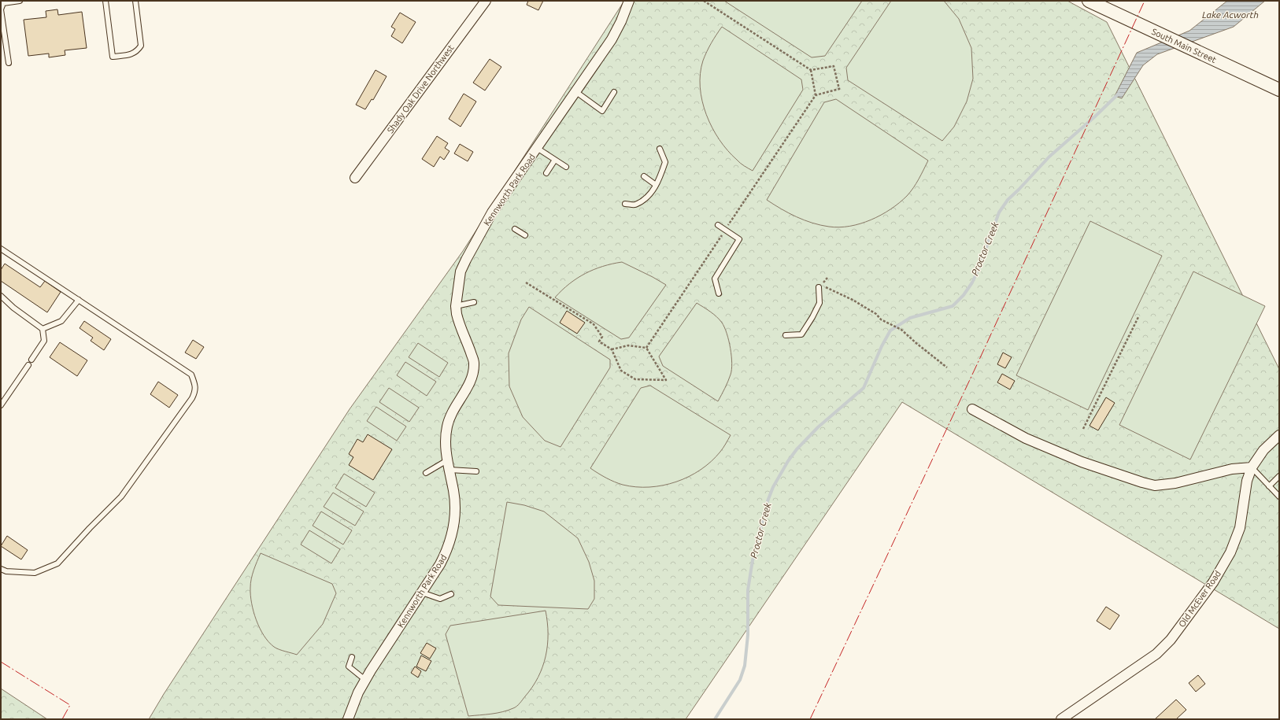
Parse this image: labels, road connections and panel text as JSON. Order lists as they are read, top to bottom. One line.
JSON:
{"streets":{"main road":["South Main Street"],"street":["Shady Oak Drive Northwest","Kennworth Park Road","Old McEver Road"]},"water":["Lake Acworth","Proctor Creek"]}
